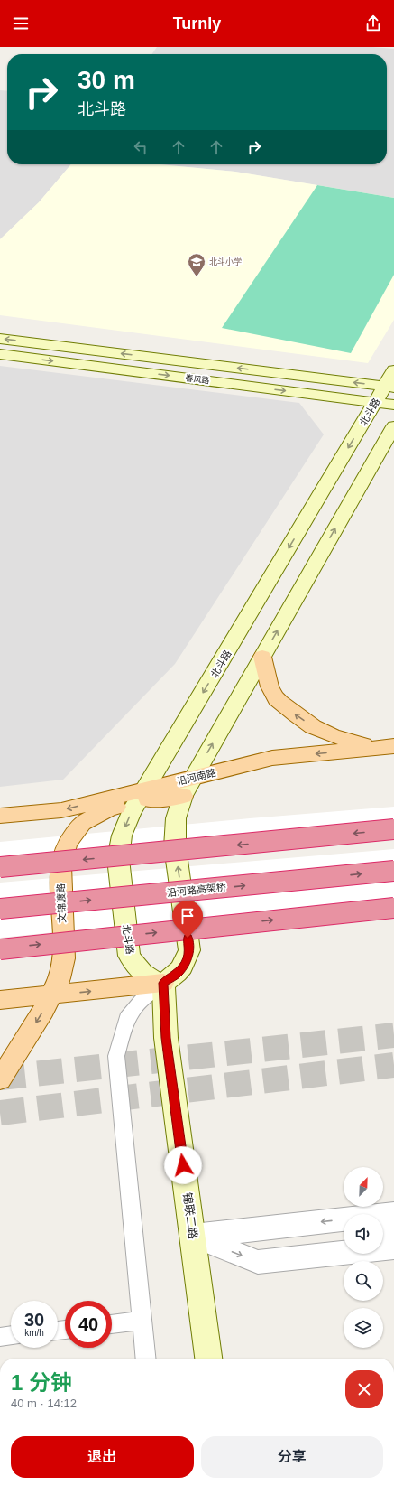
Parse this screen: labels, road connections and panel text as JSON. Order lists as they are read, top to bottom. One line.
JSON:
{"streets":{"highway":["沿河路高架桥"],"main road":["春风路","北斗路","沿河南路","文锦渡路","锦联二路"]},"crossings":[["春风路","北斗路"],["北斗路","文锦渡路"],["北斗路","锦联二路"],["沿河南路","文锦渡路"]],"one_way":["沿河南路"],"places":{"school or university":["北斗小学"]},"north":"top right","page":{"header":"Turnly","turn":["30 m","北斗路"],"speed":"30 km/h","limit":"40","heading":["1 分钟","40 m · 14:12"],"buttons":["退出","分享"]}}
